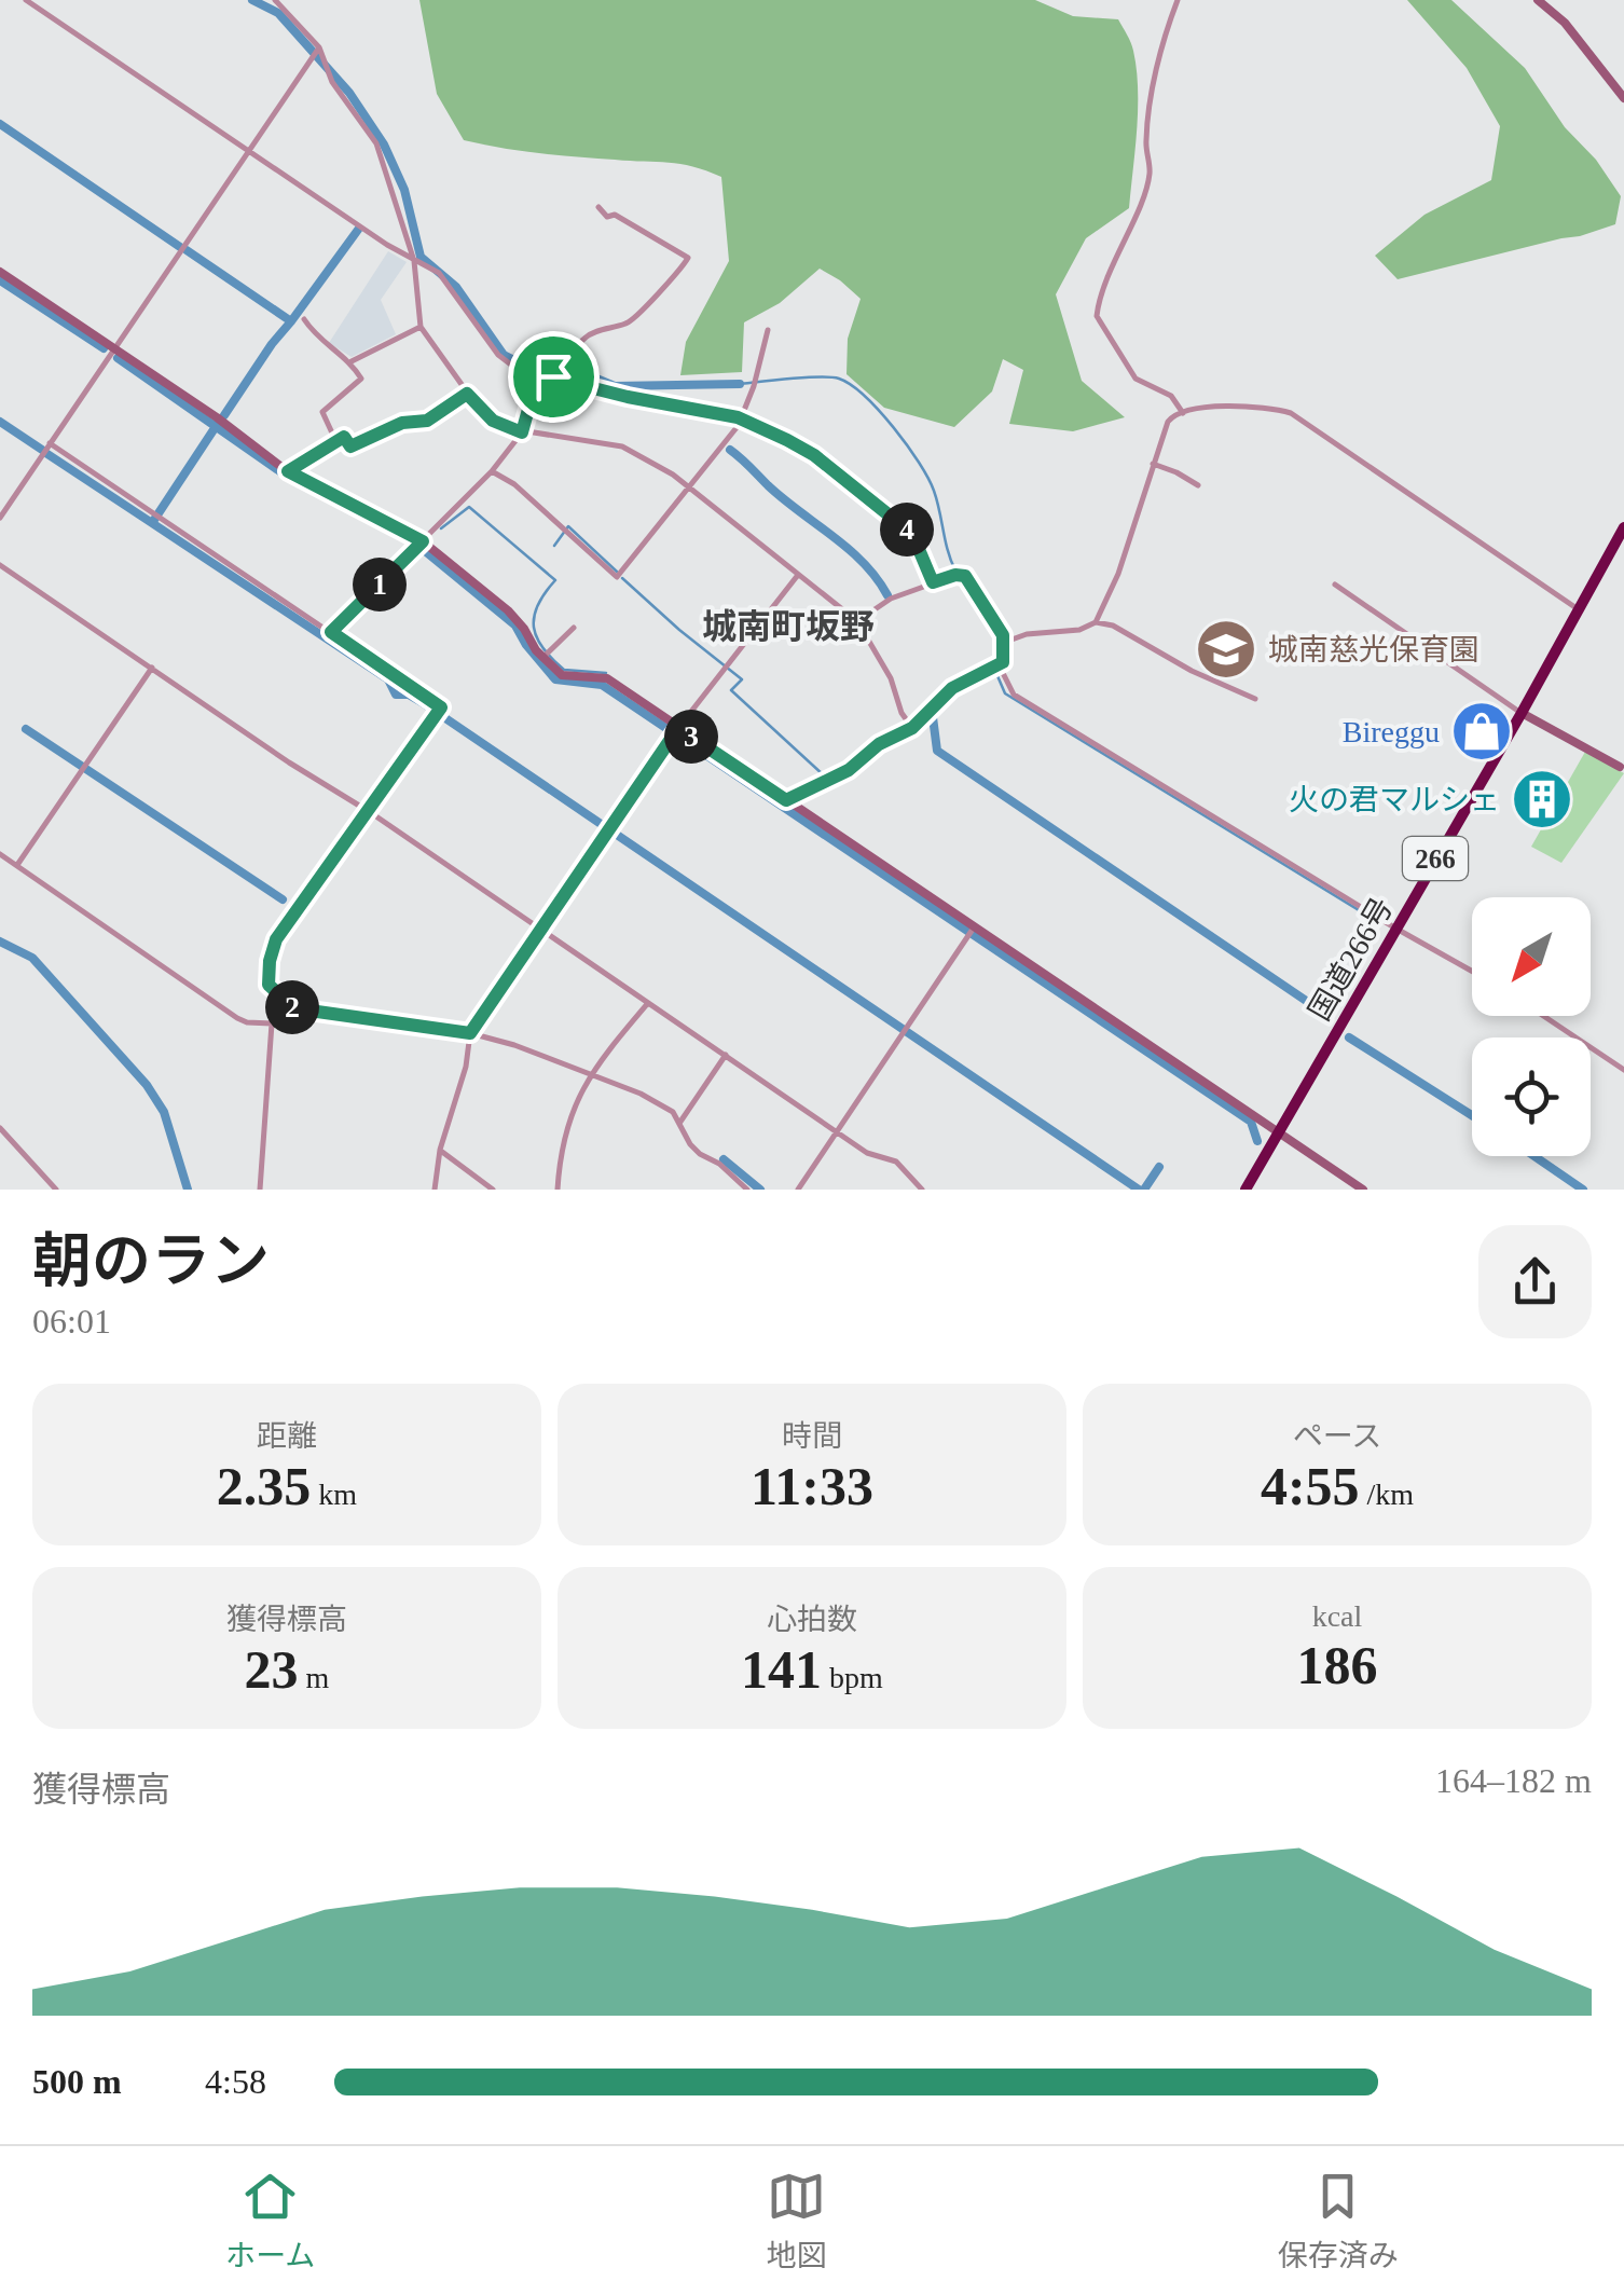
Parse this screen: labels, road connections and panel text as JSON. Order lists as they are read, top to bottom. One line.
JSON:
{"streets":{"highway":["266","国道266号"]},"districts":["城南町坂野"],"places":{"school or university":["城南慈光保育園"],"shop":["Bireggu"],"building":["火の君マルシェ"]},"north":"bottom left","page":{"pins":["4","1","3","2"],"heading":["朝のラン","06:01"],"stats":[["距離","2.35 km"],["時間","11:33"],["ペース","4:55 /km"],["獲得標高","23 m"],["心拍数","141 bpm"],["kcal","186"]],"chart":["獲得標高","164–182 m"],"list":[{"name":"500 m","note":"4:58"}],"tabs":["ホーム","地図","保存済み"]}}
